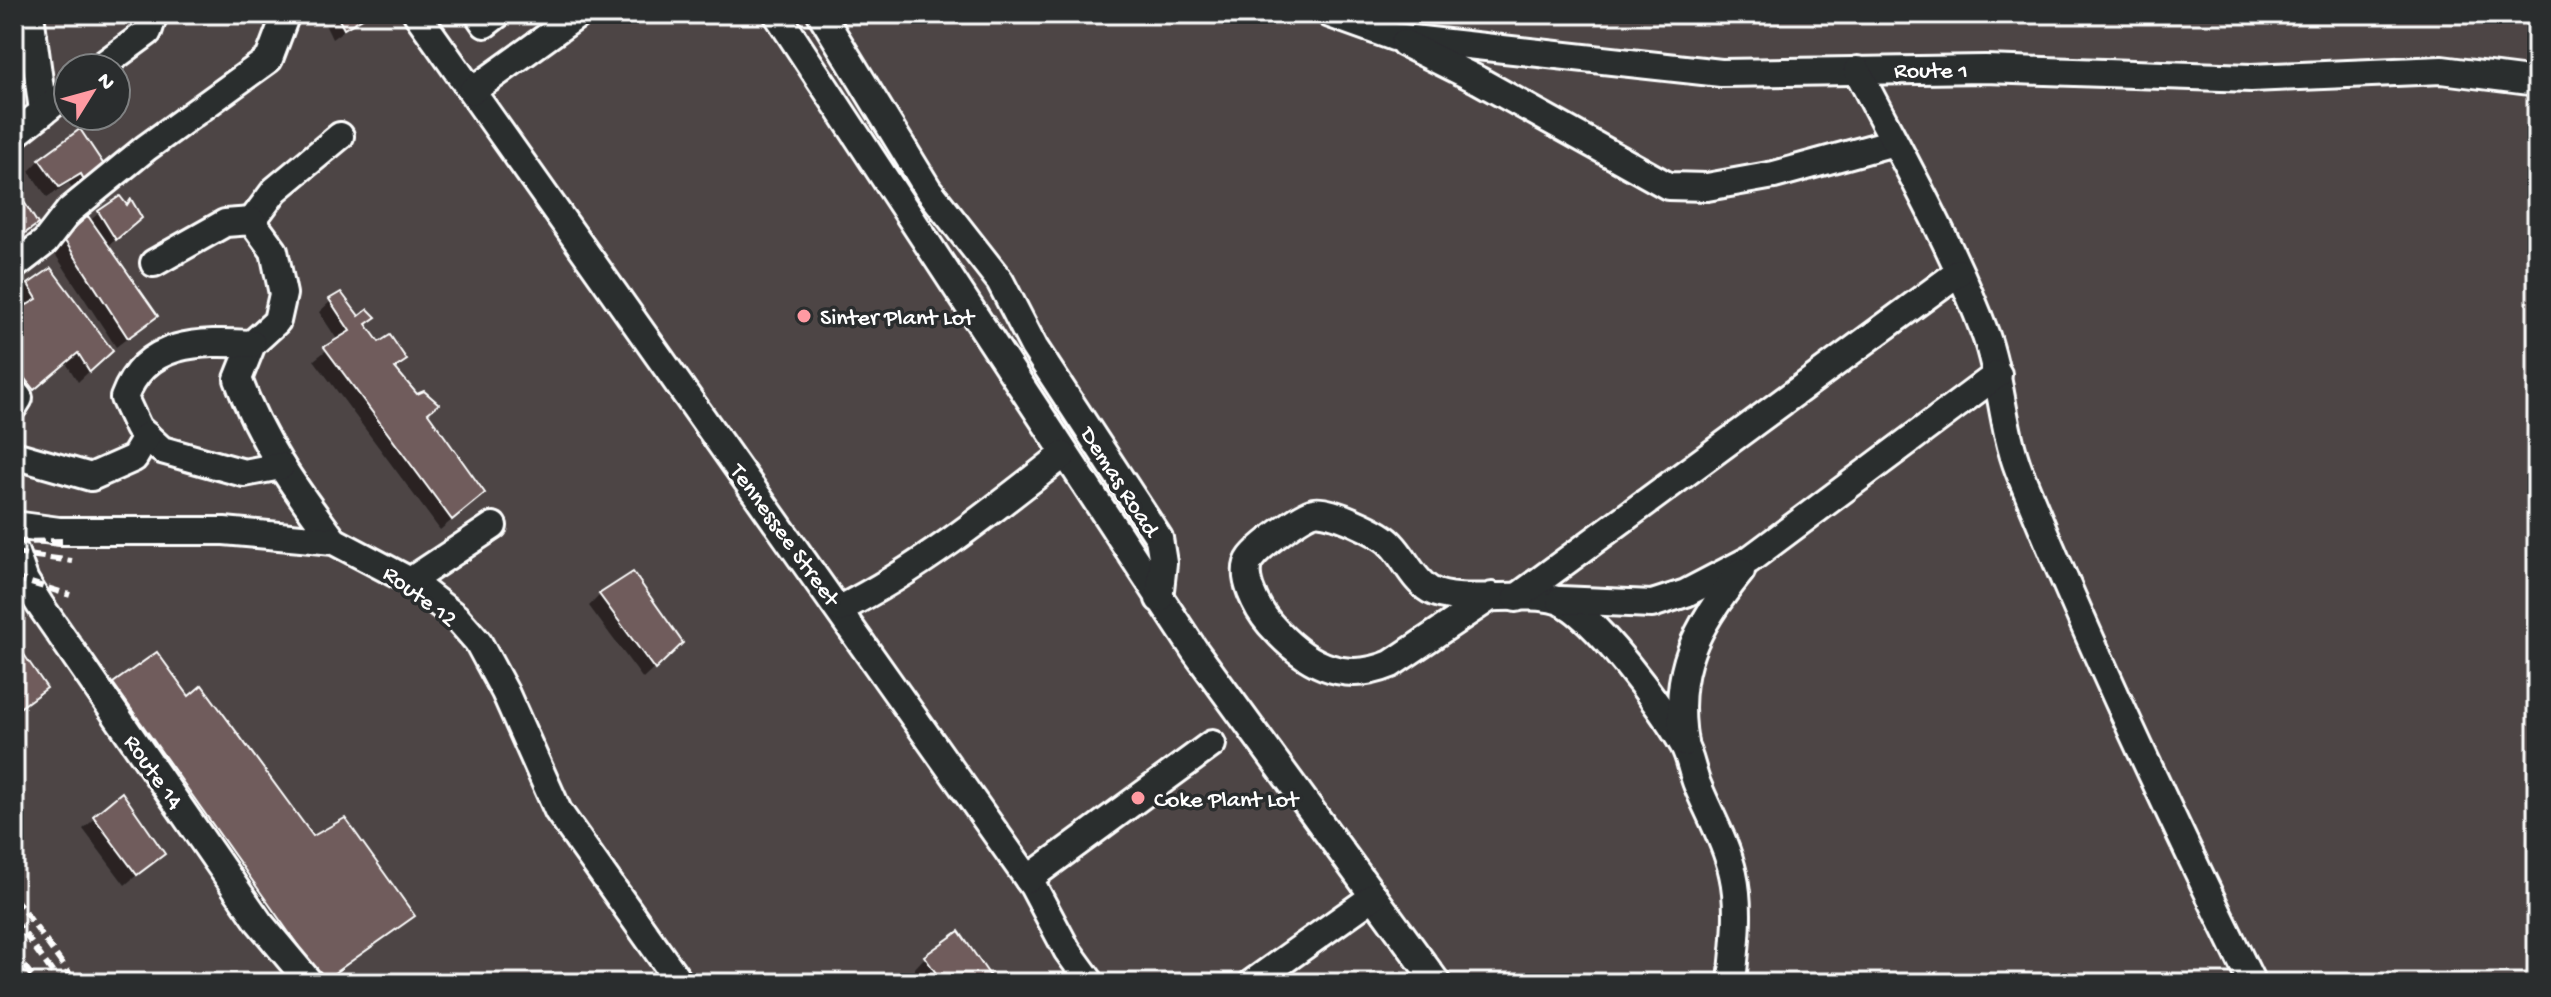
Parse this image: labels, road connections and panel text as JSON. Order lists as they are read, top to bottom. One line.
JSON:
{"streets":{"street":["Route 1","Demas Road","Tennessee Street","Route 12","Route 14"]},"places":["Sinter Plant Lot","Coke Plant Lot"],"north":"top right"}
